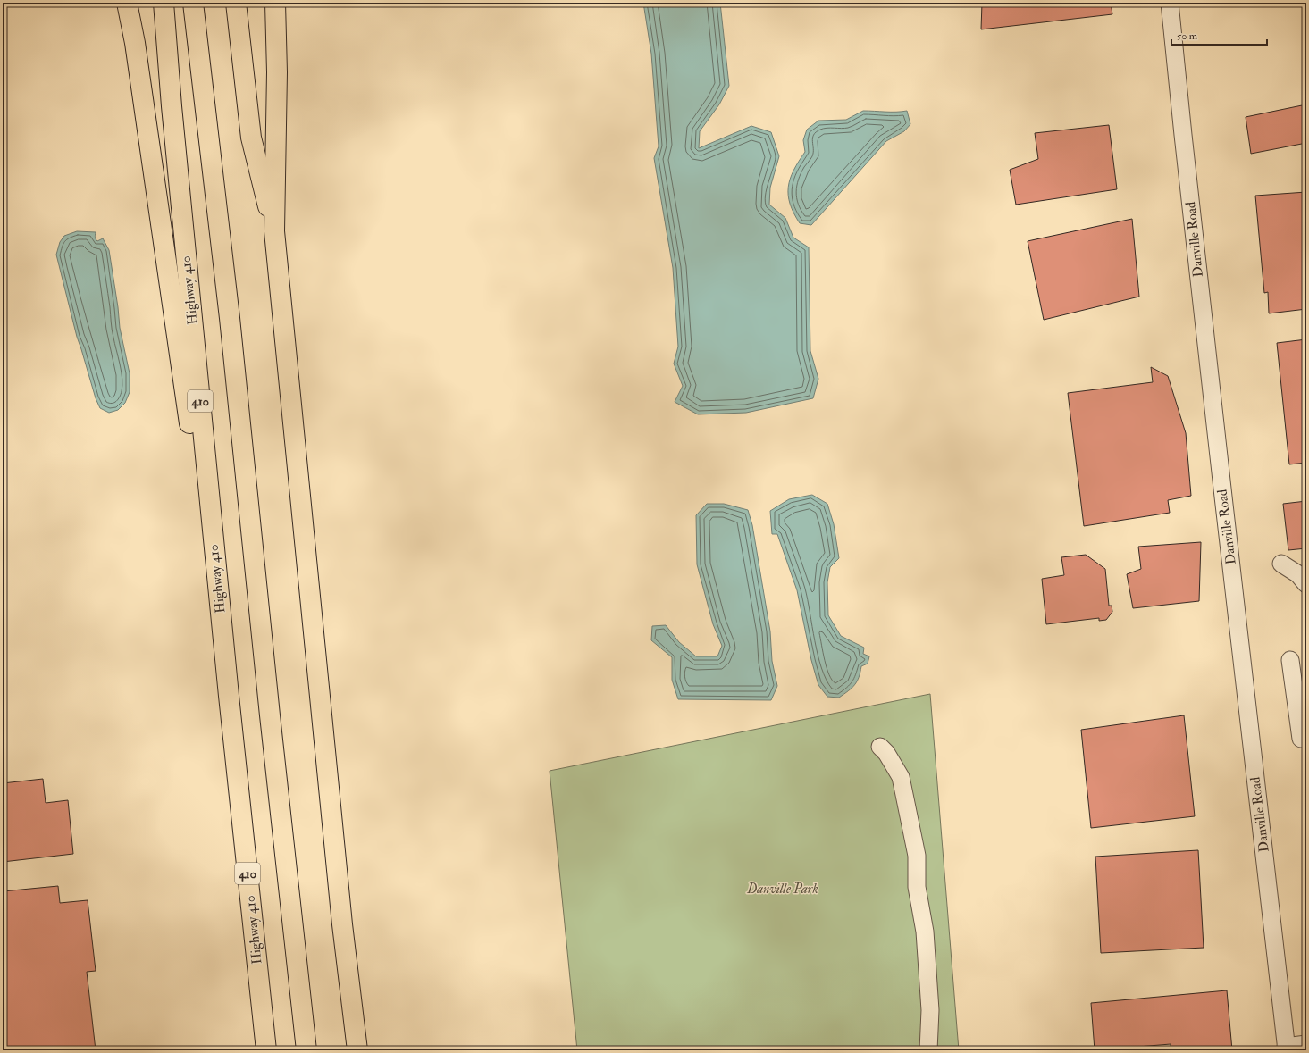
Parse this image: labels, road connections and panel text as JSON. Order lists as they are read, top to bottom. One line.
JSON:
{"streets":{"highway":["Highway 410","410"],"street":["Danville Road"]},"parks":["Danville Park"],"scale_bar":"50 m"}
